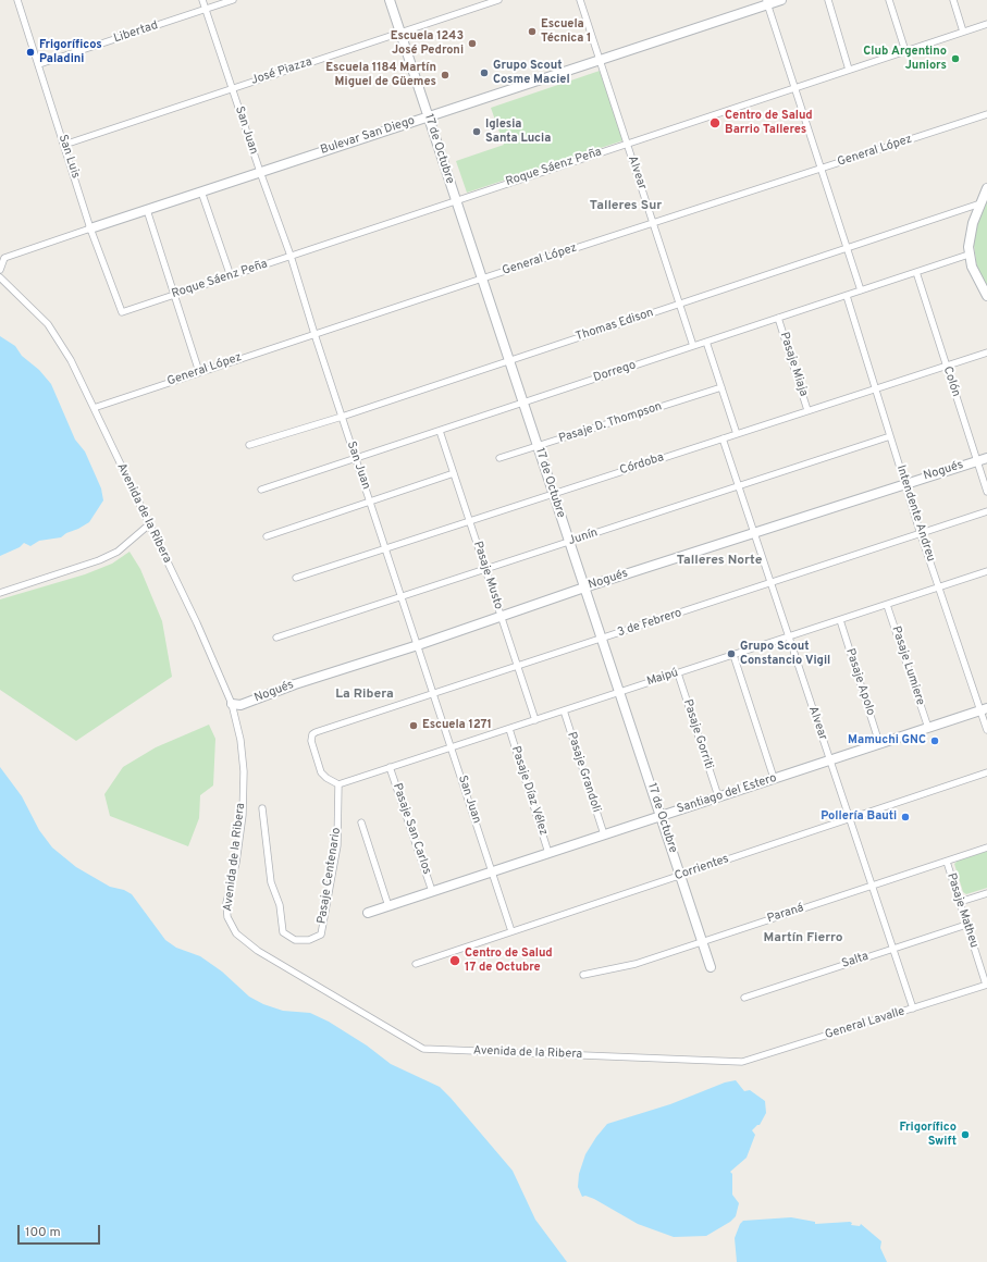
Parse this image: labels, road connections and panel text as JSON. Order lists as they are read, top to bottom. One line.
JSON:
{"streets":{"street":["Libertad","José Piazza","San Juan","Bulevar San Diego","17 de Octubre","General López","San Luis","Roque Sáenz Peña","Alvear","Thomas Edison","Pasaje Miaja","Dorrego","Colón","Pasaje D. Thompson","Córdoba","Nogués","Avenida de la Ribera","Intendente Andreu","Junín","Pasaje Musto","3 de Febrero","Pasaje Lumiere","Maipú","Pasaje Apolo","Pasaje Gorriti","Pasaje Grandoli","Pasaje Díaz Vélez","Santiago del Estero","Pasaje San Carlos","Corrientes","Pasaje Centenario","Pasaje Matheu","Paraná","Salta","General Lavalle"]},"crossings":[["Libertad","San Juan"],["Libertad","San Luis"],["José Piazza","San Juan"],["José Piazza","17 de Octubre"],["José Piazza","San Luis"],["San Juan","Bulevar San Diego"],["San Juan","General López"],["San Juan","Roque Sáenz Peña"],["San Juan","Thomas Edison"],["San Juan","Dorrego"],["San Juan","Córdoba"],["San Juan","Nogués"],["San Juan","Junín"],["San Juan","3 de Febrero"],["San Juan","Maipú"],["San Juan","Santiago del Estero"],["San Juan","Corrientes"],["Bulevar San Diego","17 de Octubre"],["Bulevar San Diego","San Luis"],["Bulevar San Diego","Alvear"],["17 de Octubre","General López"],["17 de Octubre","Roque Sáenz Peña"],["17 de Octubre","Thomas Edison"],["17 de Octubre","Dorrego"],["17 de Octubre","Pasaje D. Thompson"],["17 de Octubre","Córdoba"],["17 de Octubre","Nogués"],["17 de Octubre","Junín"],["17 de Octubre","3 de Febrero"],["17 de Octubre","Maipú"],["17 de Octubre","Santiago del Estero"],["17 de Octubre","Corrientes"],["17 de Octubre","Paraná"],["General López","Alvear"],["General López","Avenida de la Ribera"],["San Luis","Roque Sáenz Peña"],["Roque Sáenz Peña","Alvear"],["Alvear","Thomas Edison"],["Alvear","Dorrego"],["Alvear","Córdoba"],["Alvear","Nogués"],["Alvear","Junín"],["Alvear","3 de Febrero"],["Alvear","Maipú"],["Alvear","Santiago del Estero"],["Alvear","Corrientes"],["Alvear","Paraná"],["Alvear","Salta"],["Alvear","General Lavalle"],["Pasaje Miaja","Dorrego"],["Pasaje Miaja","Córdoba"],["Dorrego","Colón"],["Dorrego","Intendente Andreu"],["Dorrego","Pasaje Musto"],["Colón","Córdoba"],["Colón","Nogués"],["Córdoba","Intendente Andreu"],["Córdoba","Pasaje Musto"],["Nogués","Avenida de la Ribera"],["Nogués","Intendente Andreu"],["Nogués","Pasaje Musto"],["Avenida de la Ribera","General Lavalle"],["Intendente Andreu","Junín"],["Intendente Andreu","3 de Febrero"],["Intendente Andreu","Maipú"],["Intendente Andreu","Santiago del Estero"],["Junín","Pasaje Musto"],["Pasaje Musto","3 de Febrero"],["Pasaje Musto","Maipú"],["3 de Febrero","Maipú"],["3 de Febrero","Pasaje Centenario"],["Pasaje Lumiere","Maipú"],["Pasaje Lumiere","Santiago del Estero"],["Maipú","Pasaje Apolo"],["Maipú","Pasaje Gorriti"],["Maipú","Pasaje Grandoli"],["Maipú","Pasaje Díaz Vélez"],["Maipú","Pasaje San Carlos"],["Maipú","Pasaje Centenario"],["Pasaje Apolo","Santiago del Estero"],["Pasaje Gorriti","Santiago del Estero"],["Pasaje Grandoli","Santiago del Estero"],["Pasaje Díaz Vélez","Santiago del Estero"],["Santiago del Estero","Pasaje San Carlos"],["Pasaje Matheu","Paraná"],["Pasaje Matheu","Salta"],["Pasaje Matheu","General Lavalle"]],"districts":["Talleres Sur","Talleres Norte","La Ribera","Martín Fierro"],"places":["Escuela Técnica 1","Escuela 1243 José Pedroni","Frigoríficos Paladini","Club Argentino Juniors","Grupo Scout Cosme Maciel","Escuela 1184 Martín Miguel de Güemes","Centro de Salud Barrio Talleres","Iglesia Santa Lucia","Grupo Scout Constancio Vigil","Escuela 1271","Mamuchi GNC","Pollería Bauti","Centro de Salud 17 de Octubre","Frigorífico Swift"],"scale_bar":"100 m"}
